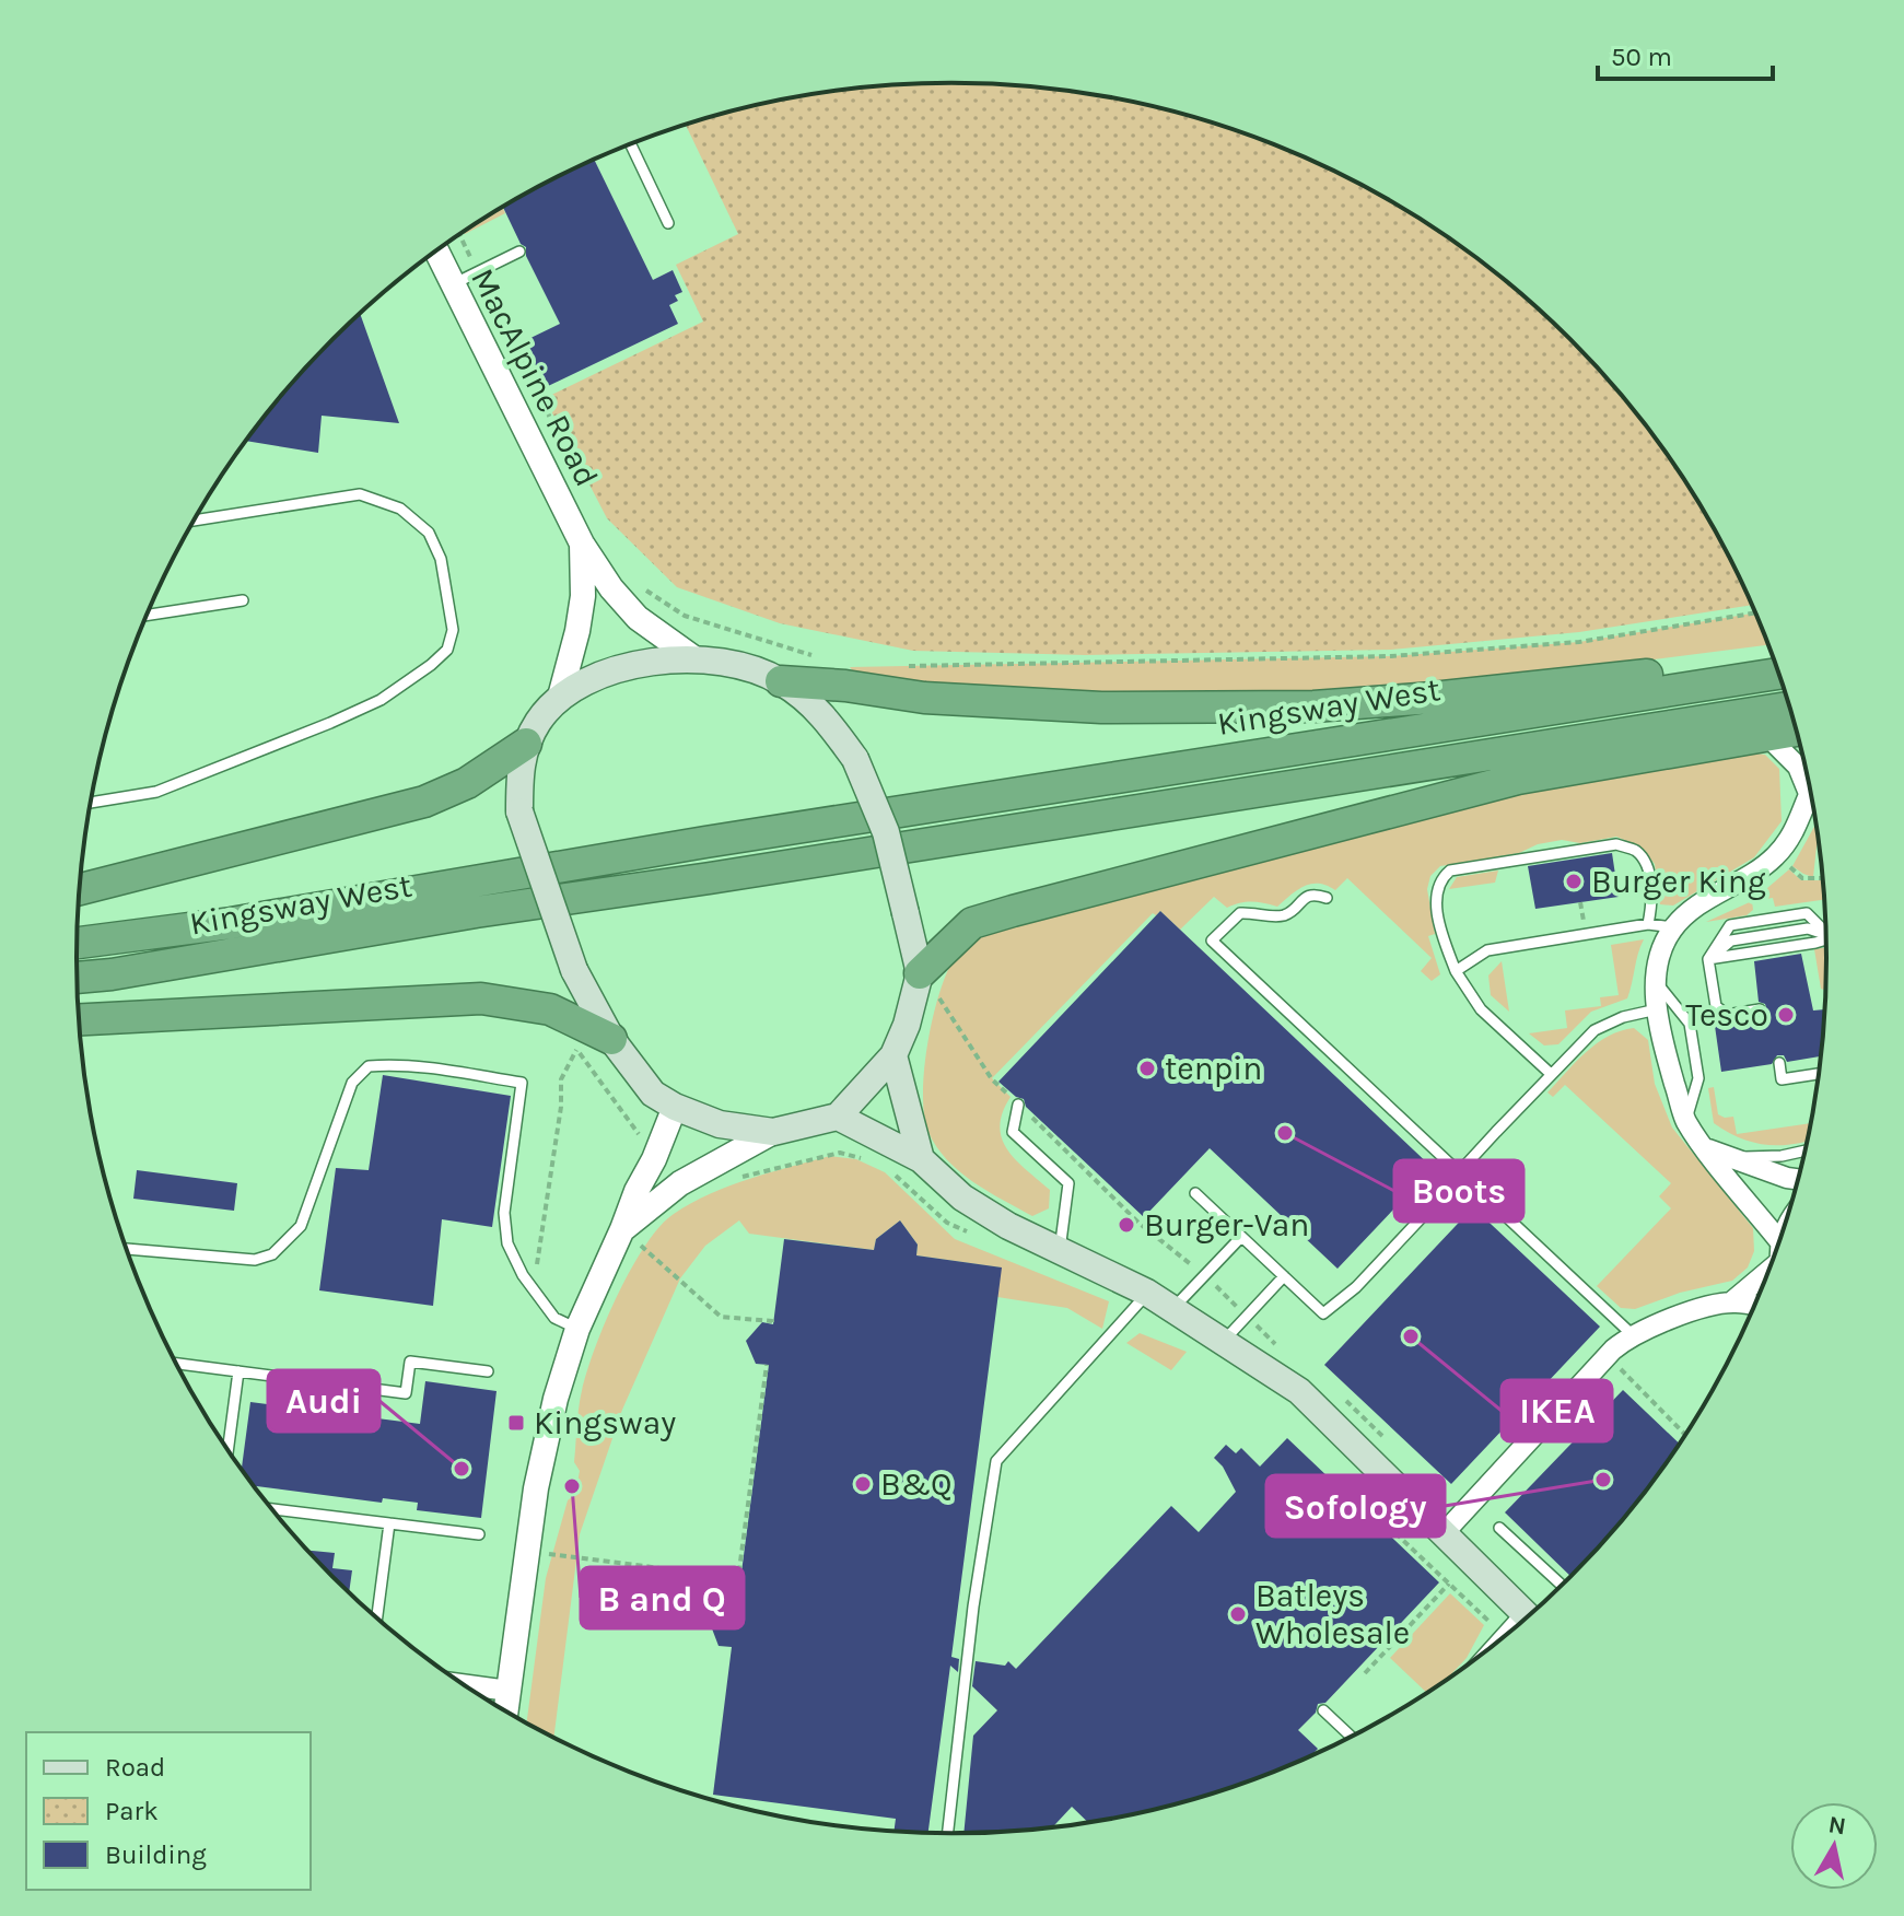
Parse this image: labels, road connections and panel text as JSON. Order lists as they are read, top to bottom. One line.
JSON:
{"streets":{"highway":["Kingsway West"],"street":["MacAlpine Road"]},"places":{"other":["Burger King","Tesco","tenpin","Boots","Burger-Van","IKEA","Audi","Sofology","B&Q","B and Q","Batleys Wholesale"],"transit":["Kingsway"]},"legend":["Road","Park","Building"],"scale_bar":"50 m","north":"top"}
